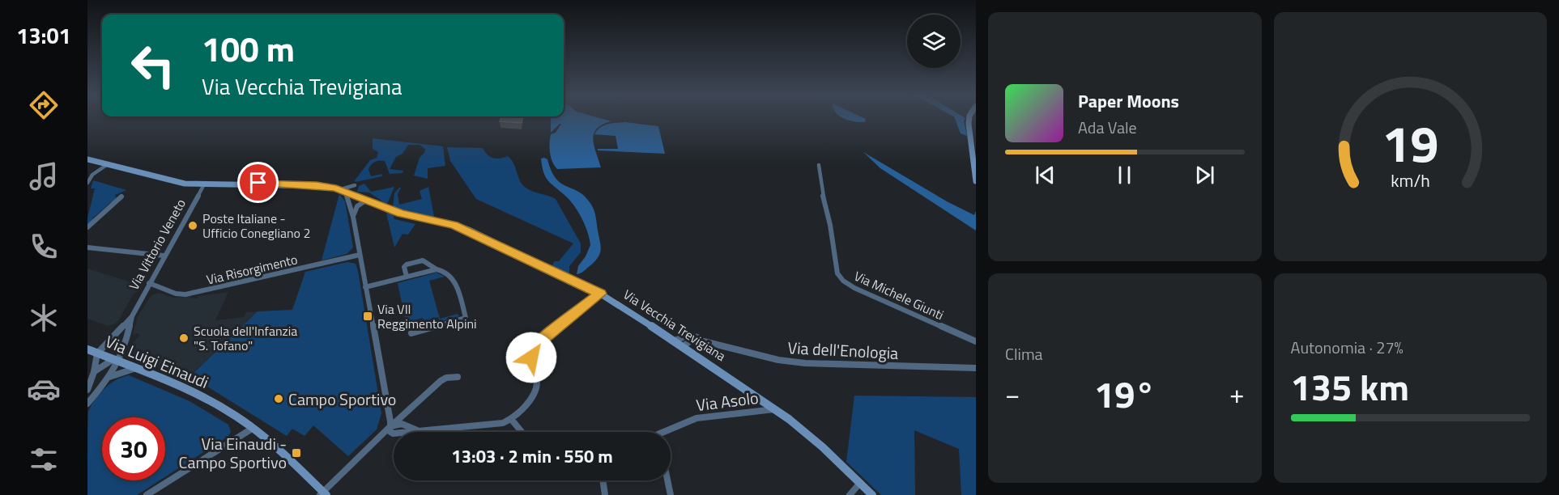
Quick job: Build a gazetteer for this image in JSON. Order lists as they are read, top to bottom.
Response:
{
  "streets": {
    "street": [
      "Via Vittorio Veneto",
      "Via Risorgimento",
      "Via Michele Giunti",
      "Via Vecchia Trevigiana",
      "Via dell'Enologia",
      "Via Luigi Einaudi",
      "Via Asolo"
    ]
  },
  "crossings": [
    ["Via Vittorio Veneto", "Via Risorgimento"],
    ["Via Vittorio Veneto", "Via Vecchia Trevigiana"],
    ["Via Vittorio Veneto", "Via Luigi Einaudi"],
    ["Via Vecchia Trevigiana", "Via dell'Enologia"],
    ["Via Vecchia Trevigiana", "Via Asolo"]
  ],
  "places": {
    "other": ["Poste Italiane - Ufficio Conegliano 2", "Scuola dell'Infanzia \"S. Tofano\"", "Campo Sportivo"],
    "transit": ["Via VII Reggimento Alpini", "Via Einaudi - Campo Sportivo"]
  },
  "page": {
    "tabs": "13:01",
    "turn": ["100 m", "Via Vecchia Trevigiana"],
    "song": ["Paper Moons", "Ada Vale"],
    "tile": [
      "Clima",
      ["Autonomia · 27%", "135 km"]
    ],
    "heat": ["−", "19°", "+"],
    "limit": "30",
    "trip": "13:03 · 2 min · 550 m",
    "gauge": ["19", "km/h"]
  }
}
